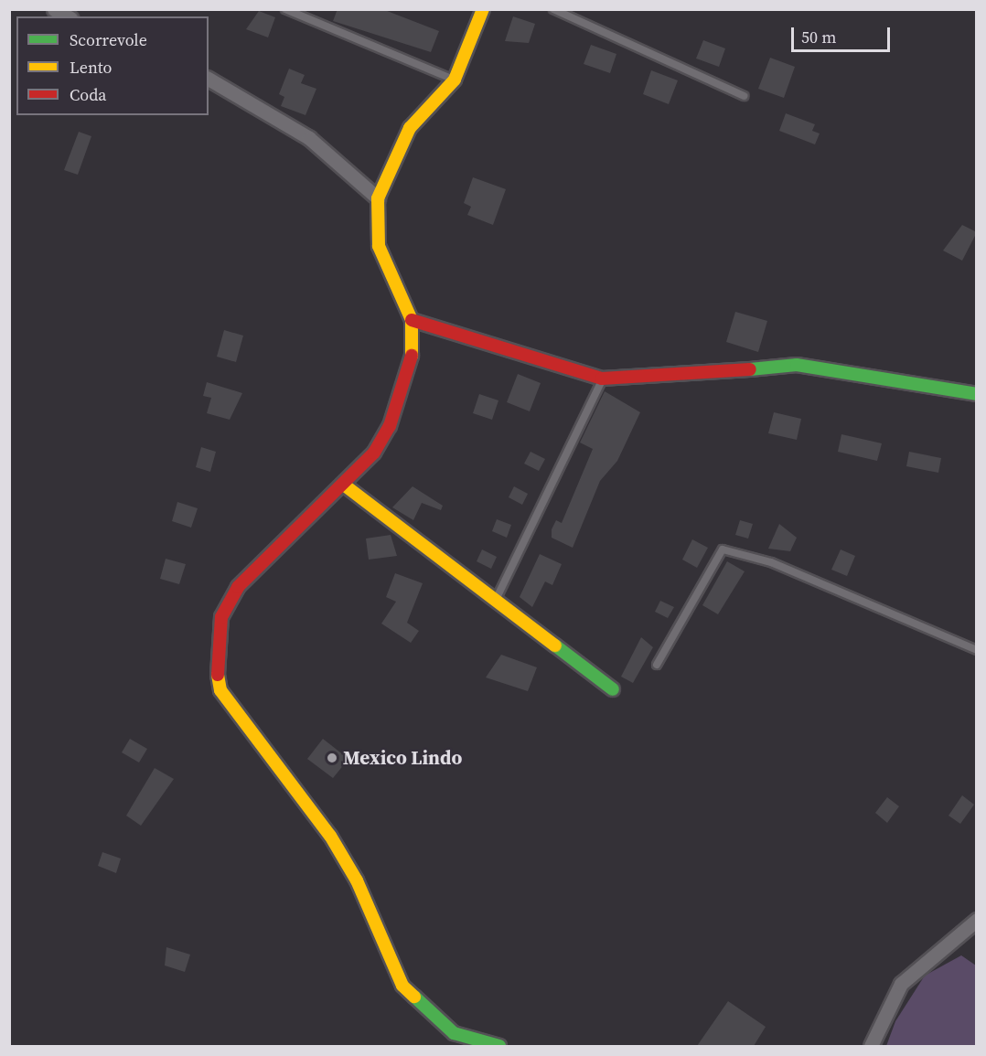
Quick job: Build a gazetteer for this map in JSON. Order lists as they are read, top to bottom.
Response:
{
  "places": ["Mexico Lindo"],
  "legend": ["Scorrevole", "Lento", "Coda"],
  "scale_bar": "50 m"
}
